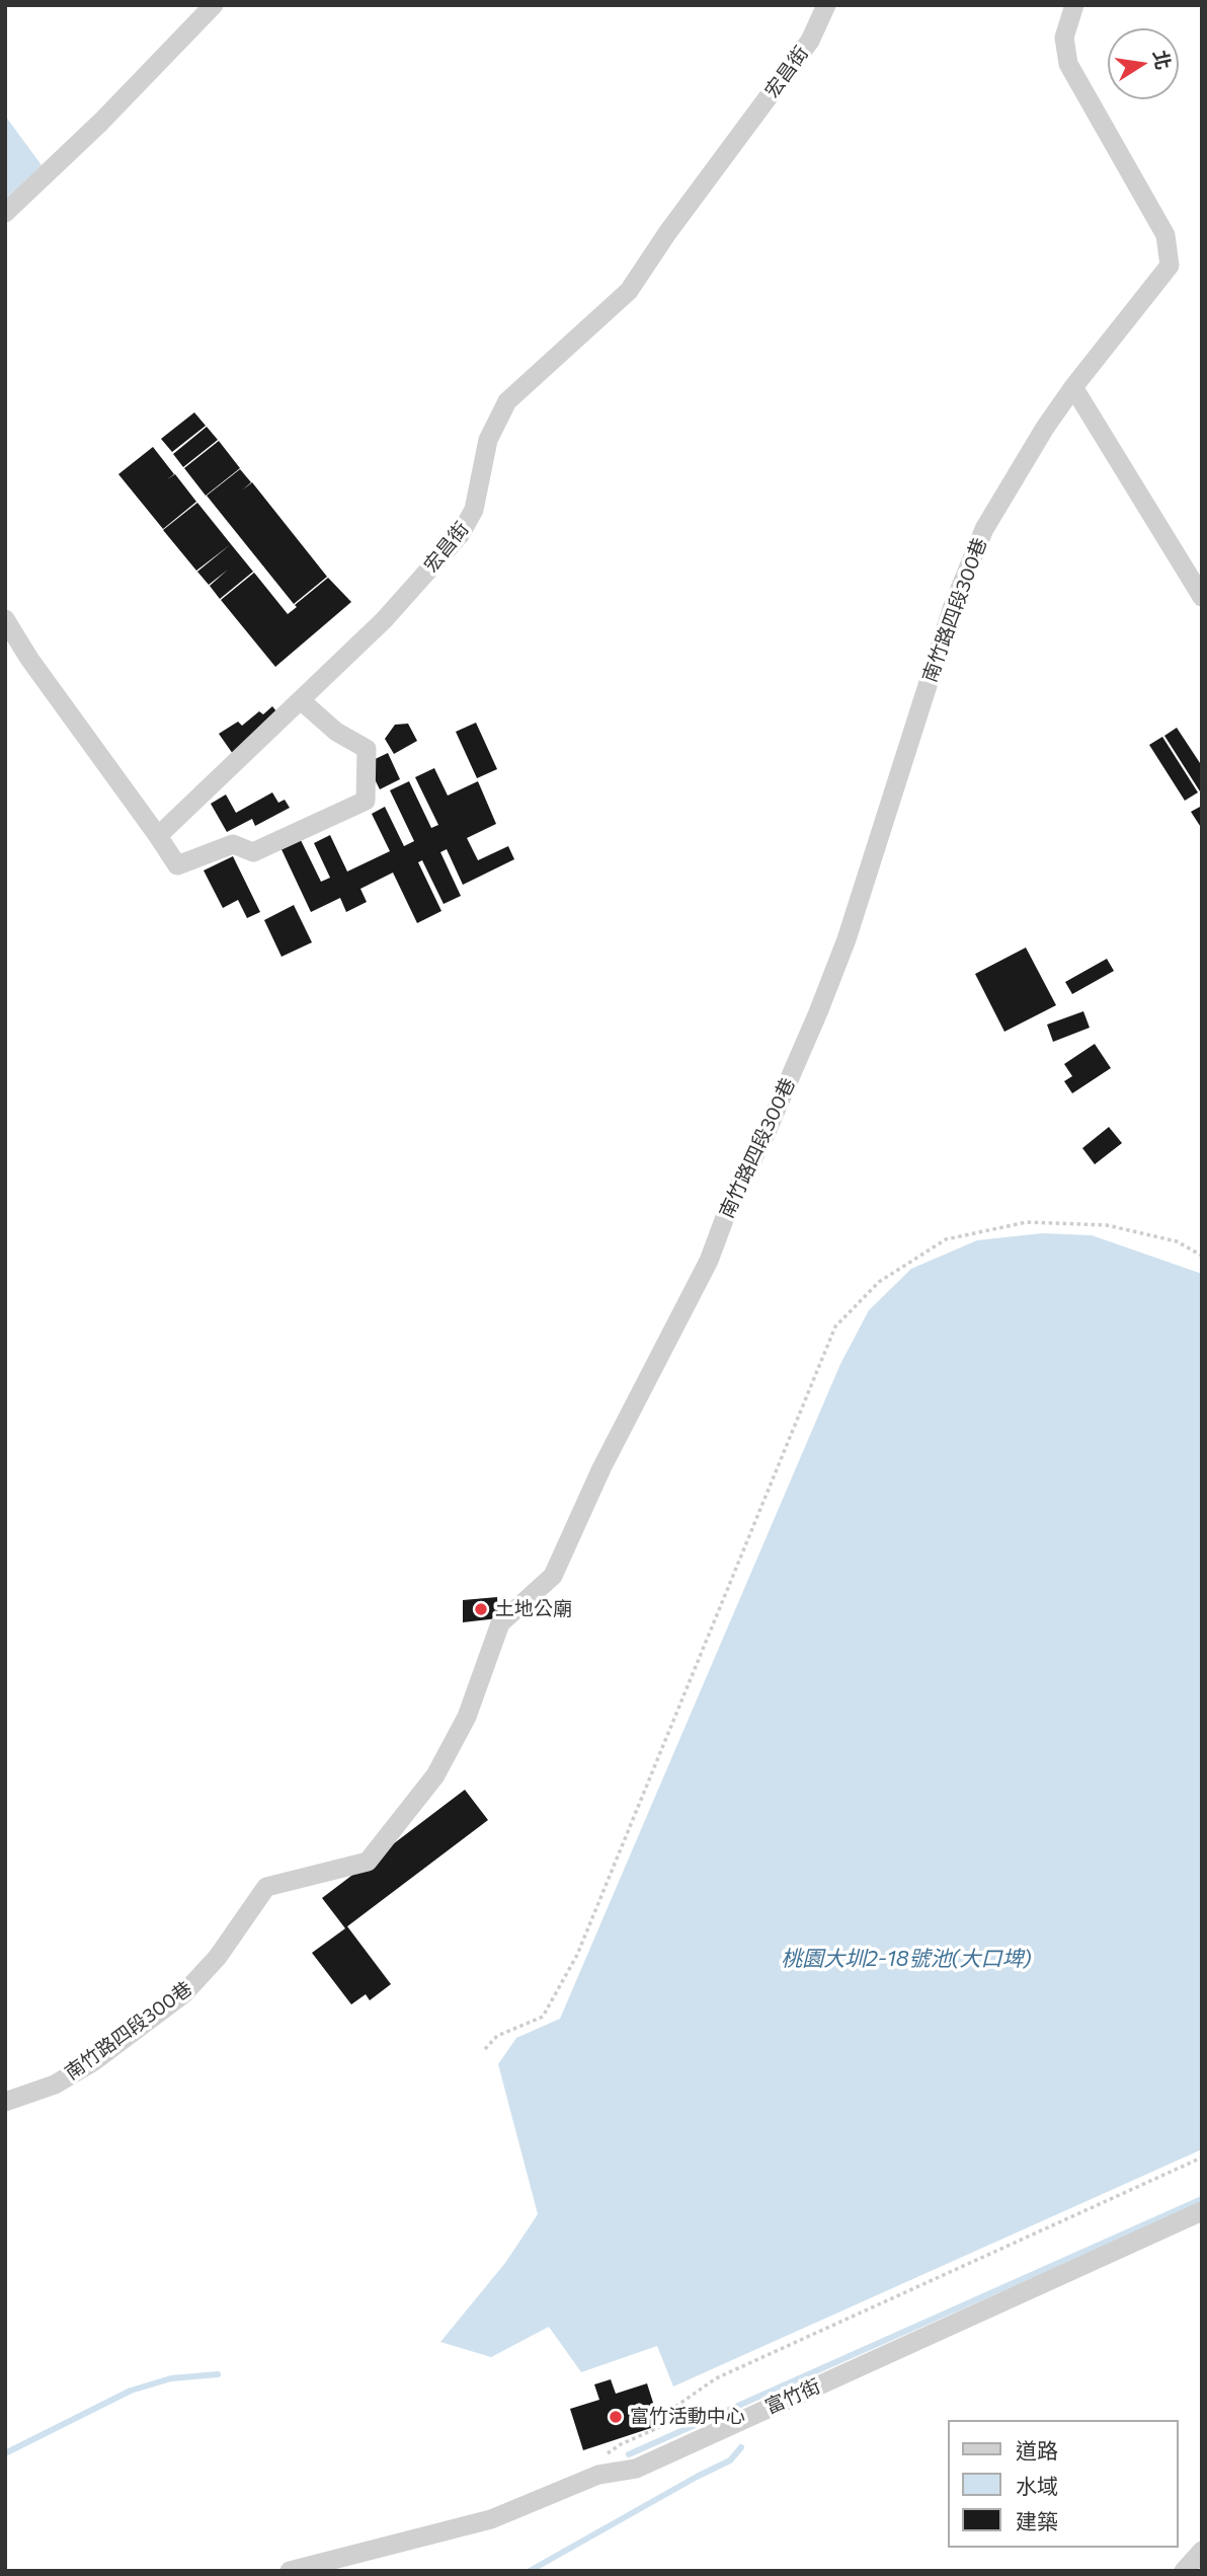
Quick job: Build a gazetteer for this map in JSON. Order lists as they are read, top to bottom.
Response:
{
  "streets": {
    "street": ["宏昌街", "南竹路四段300巷", "富竹街"]
  },
  "water": ["桃園大圳2-18號池(大口埤)"],
  "places": ["土地公廟", "富竹活動中心"],
  "legend": ["道路", "水域", "建築"],
  "north": "right"
}
